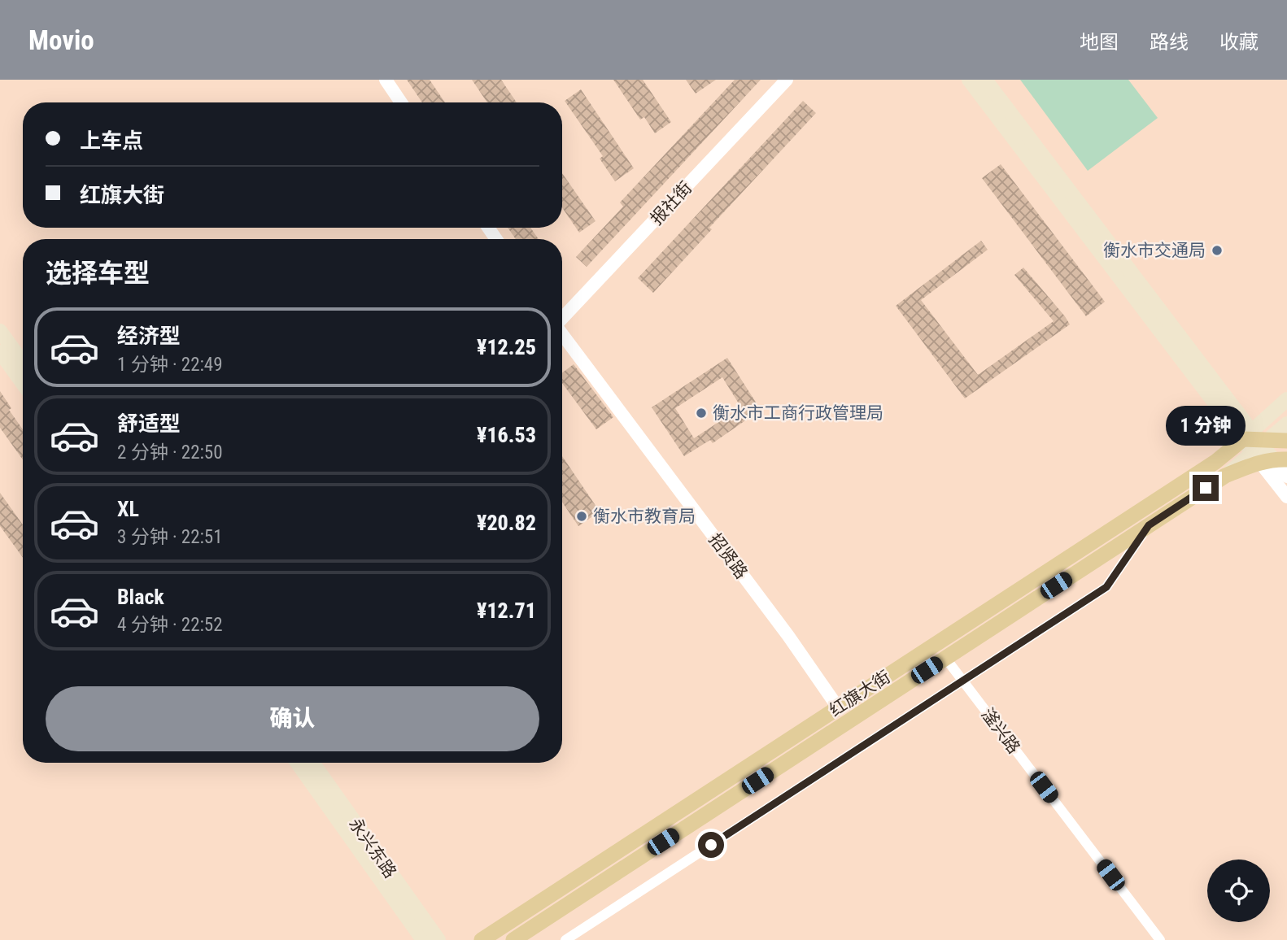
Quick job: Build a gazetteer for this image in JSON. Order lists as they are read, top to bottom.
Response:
{
  "streets": {
    "main road": ["红旗大街", "永兴东路"],
    "street": ["报社街", "招贤路", "滏兴路"]
  },
  "crossings": [
    ["招贤路", "红旗大街"],
    ["红旗大街", "滏兴路"]
  ],
  "places": ["衡水市交通局", "衡水市工商行政管理局", "衡水市教育局"],
  "page": {
    "header": "Movio",
    "nav": ["地图", "路线", "收藏"],
    "banner": ["上车点", "红旗大街"],
    "heading": "选择车型",
    "list": [
      {
        "name": "经济型",
        "note": "1 分钟 · 22:49",
        "value": "¥12.25"
      },
      {
        "name": "舒适型",
        "note": "2 分钟 · 22:50",
        "value": "¥16.53"
      },
      {
        "name": "XL",
        "note": "3 分钟 · 22:51",
        "value": "¥20.82"
      },
      {
        "name": "Black",
        "note": "4 分钟 · 22:52",
        "value": "¥12.71"
      }
    ],
    "bubble": "1 分钟",
    "buttons": "确认"
  }
}
